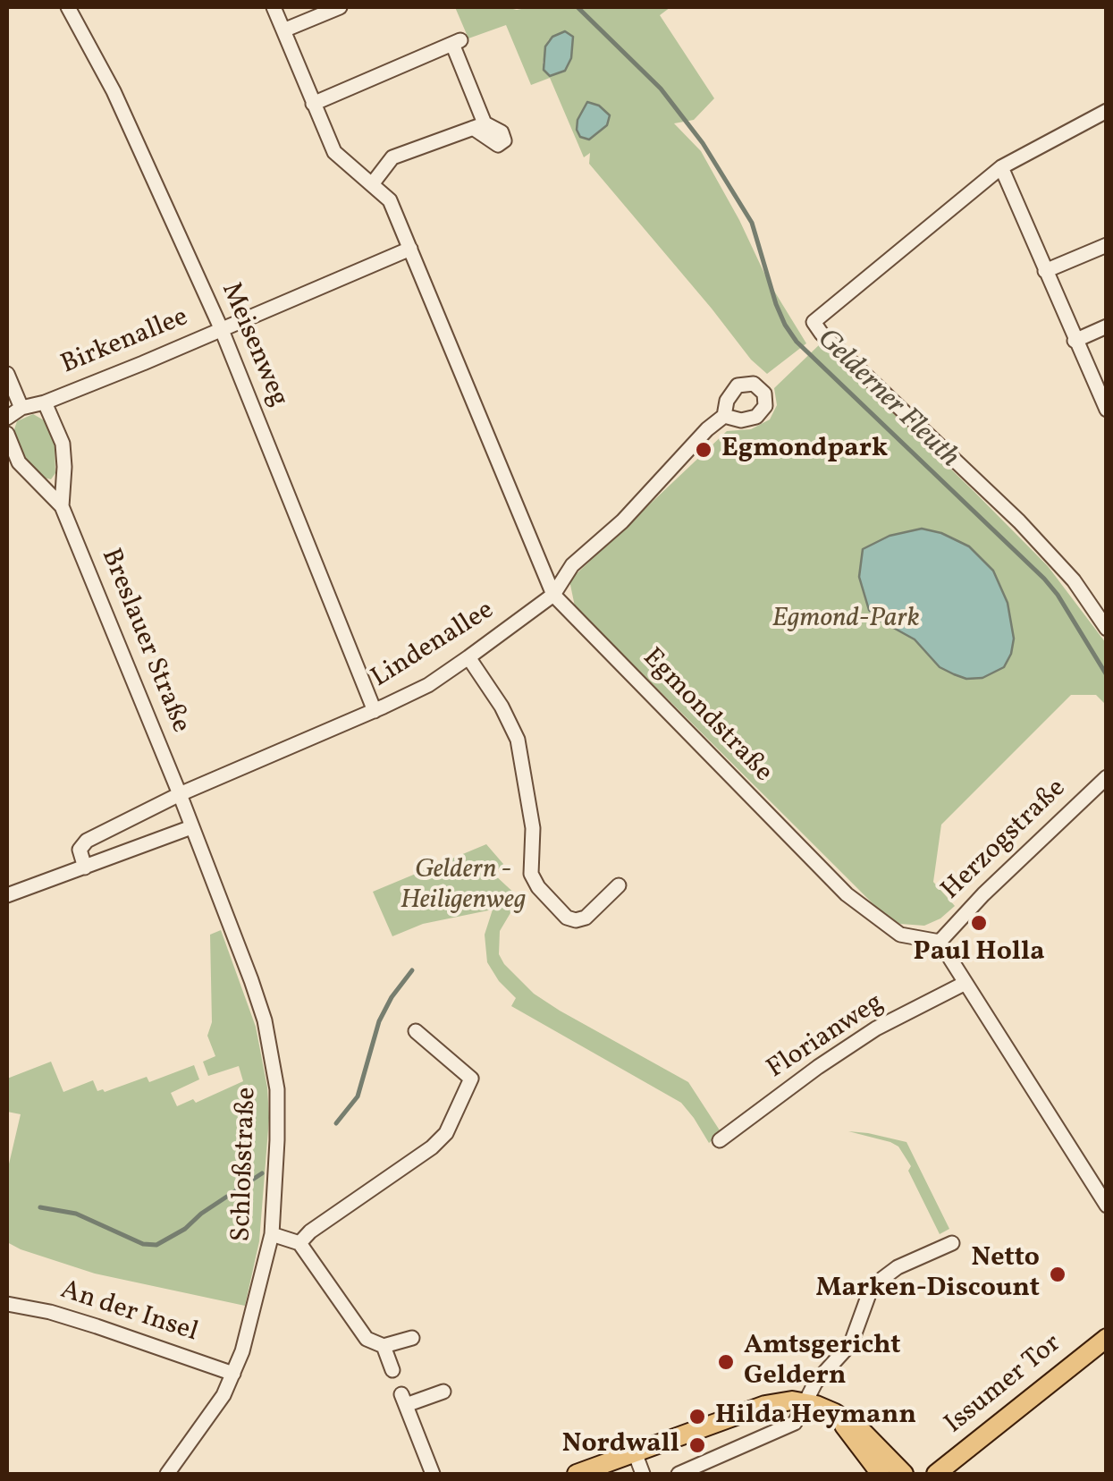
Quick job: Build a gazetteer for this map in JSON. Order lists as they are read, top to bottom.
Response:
{
  "streets": {
    "main road": ["Issumer Tor"],
    "street": [
      "Birkenallee",
      "Meisenweg",
      "Breslauer Straße",
      "Lindenallee",
      "Egmondstraße",
      "Herzogstraße",
      "Florianweg",
      "Schloßstraße",
      "An der Insel"
    ]
  },
  "crossings": [
    ["Birkenallee", "Meisenweg"],
    ["Birkenallee", "Breslauer Straße"],
    ["Birkenallee", "Egmondstraße"],
    ["Meisenweg", "Lindenallee"],
    ["Breslauer Straße", "Lindenallee"],
    ["Breslauer Straße", "Schloßstraße"],
    ["Lindenallee", "Egmondstraße"],
    ["Lindenallee", "Schloßstraße"],
    ["Egmondstraße", "Herzogstraße"],
    ["Schloßstraße", "An der Insel"]
  ],
  "water": ["Gelderner Fleuth"],
  "parks": ["Egmond-Park", "Geldern - Heiligenweg"],
  "places": [
    "Egmondpark",
    "Paul Holla",
    "Netto Marken-Discount",
    "Amtsgericht Geldern",
    "Hilda Heymann",
    "Nordwall"
  ]
}
